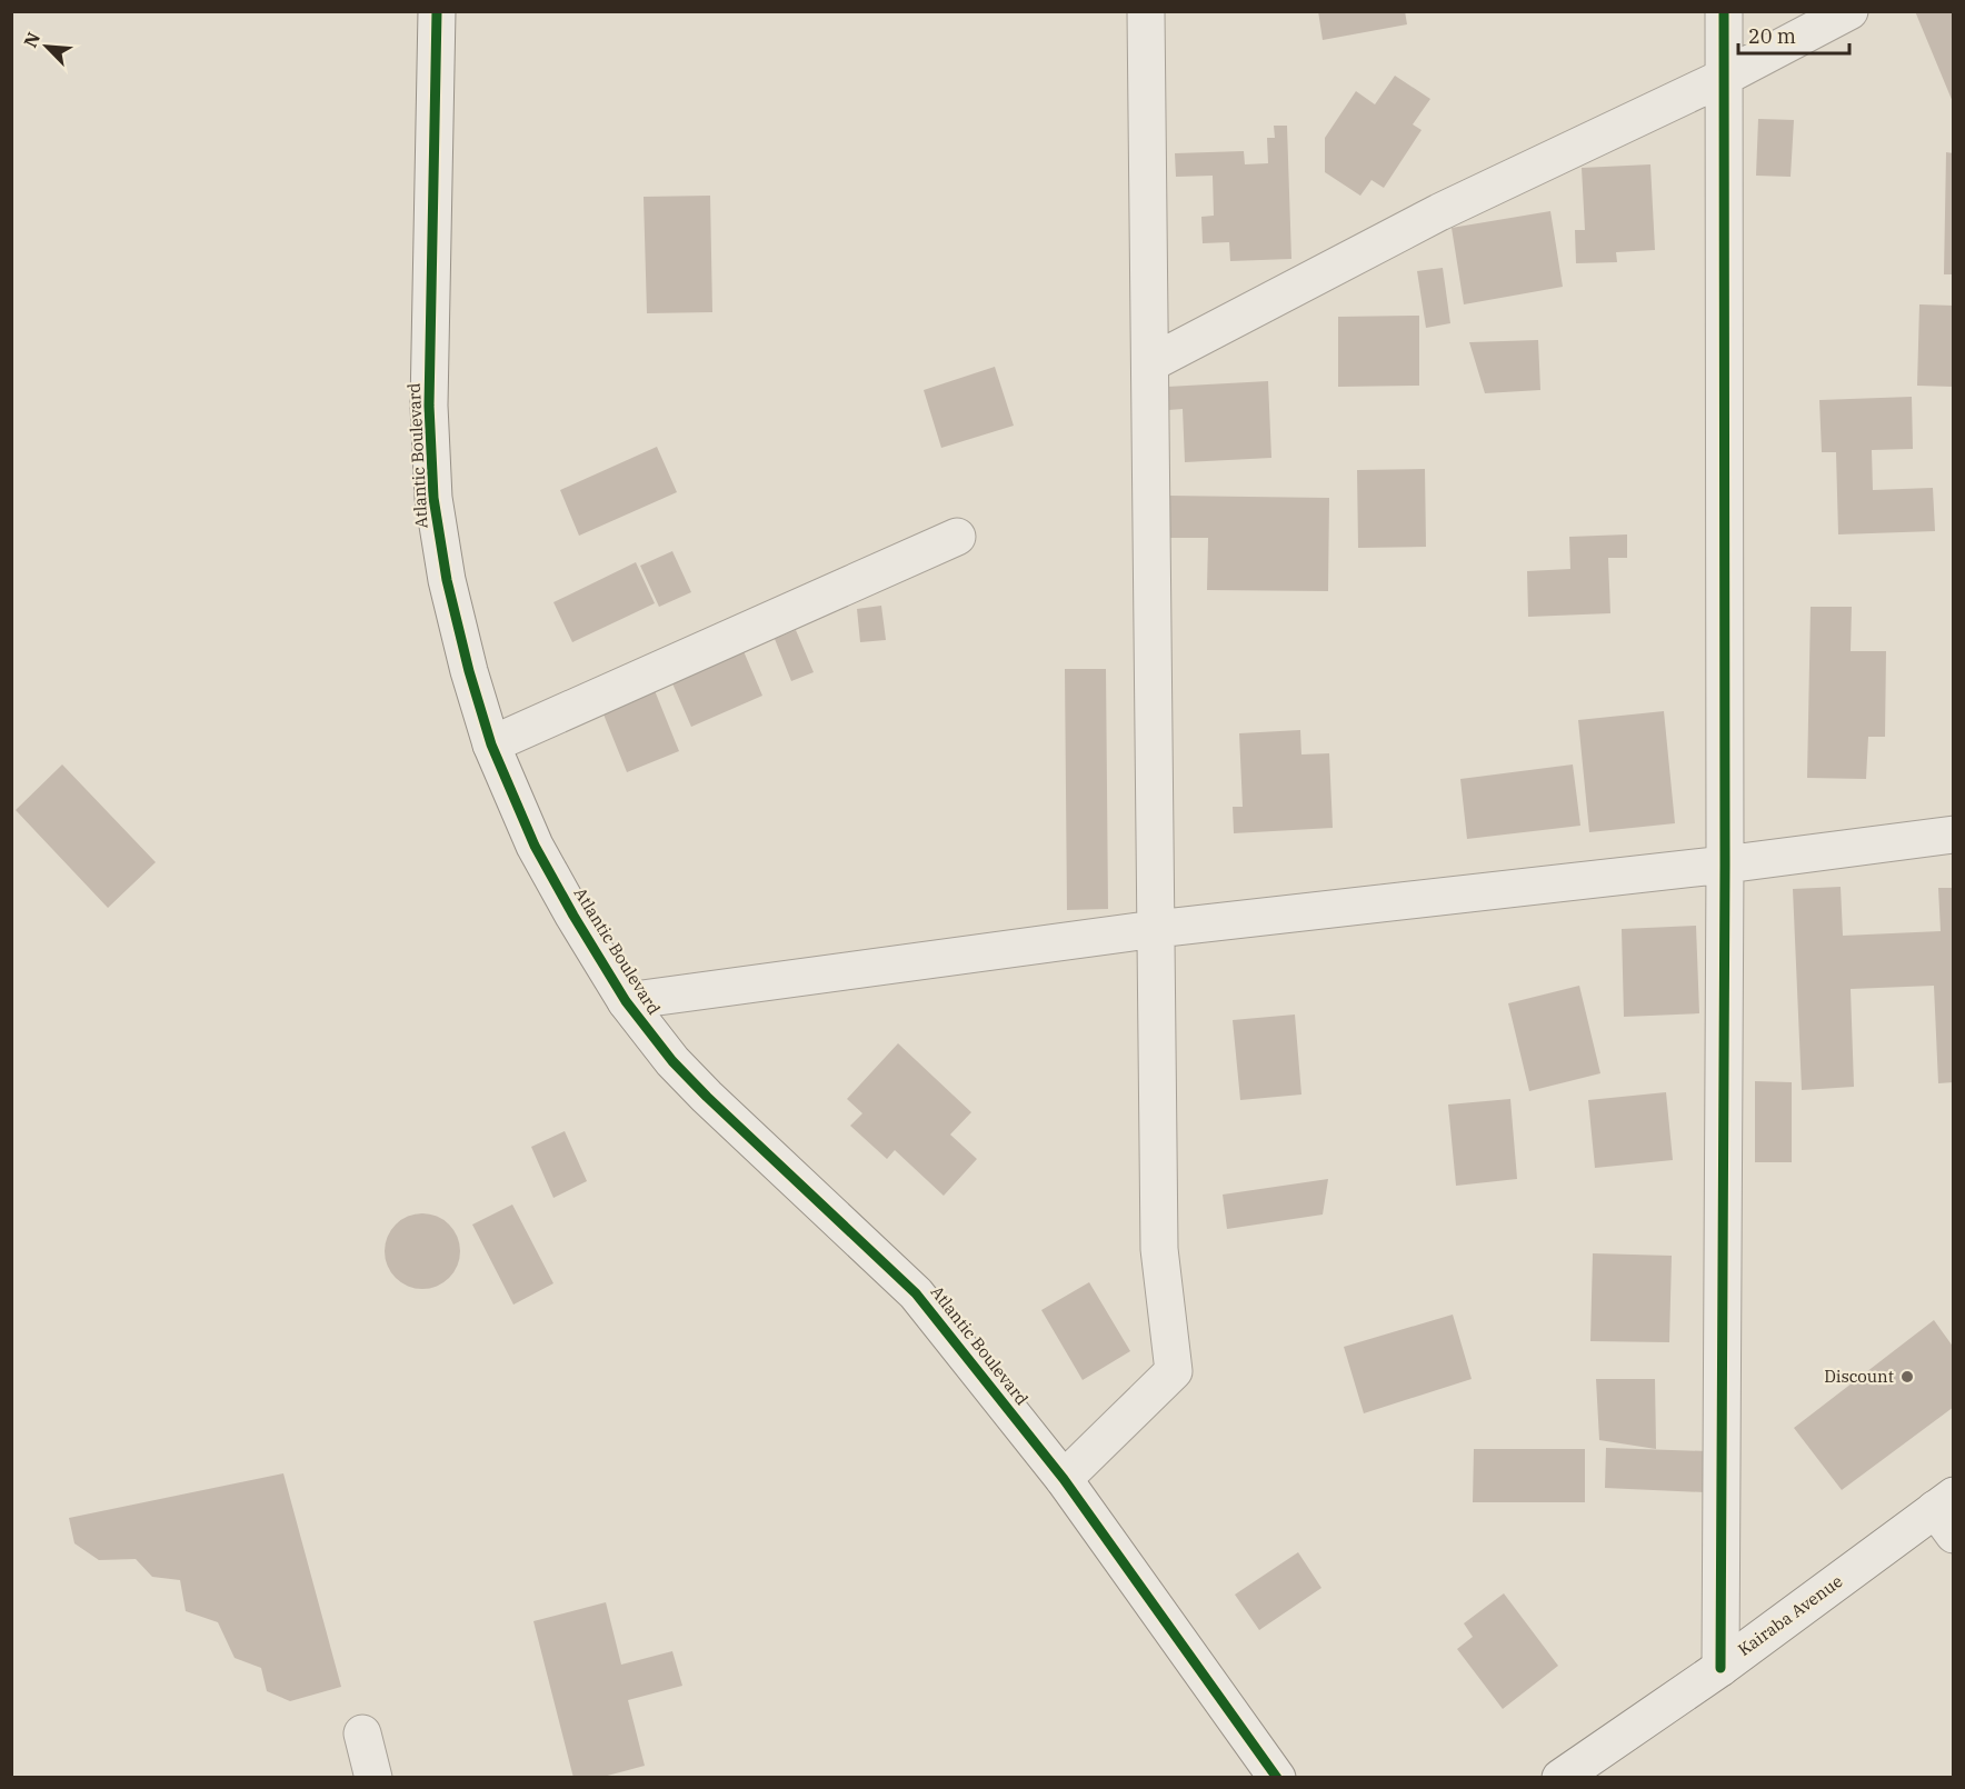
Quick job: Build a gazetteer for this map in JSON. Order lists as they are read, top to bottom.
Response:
{
  "streets": {
    "street": ["Atlantic Boulevard", "Kairaba Avenue"]
  },
  "places": ["Discount"],
  "scale_bar": "20 m",
  "north": "top left"
}
